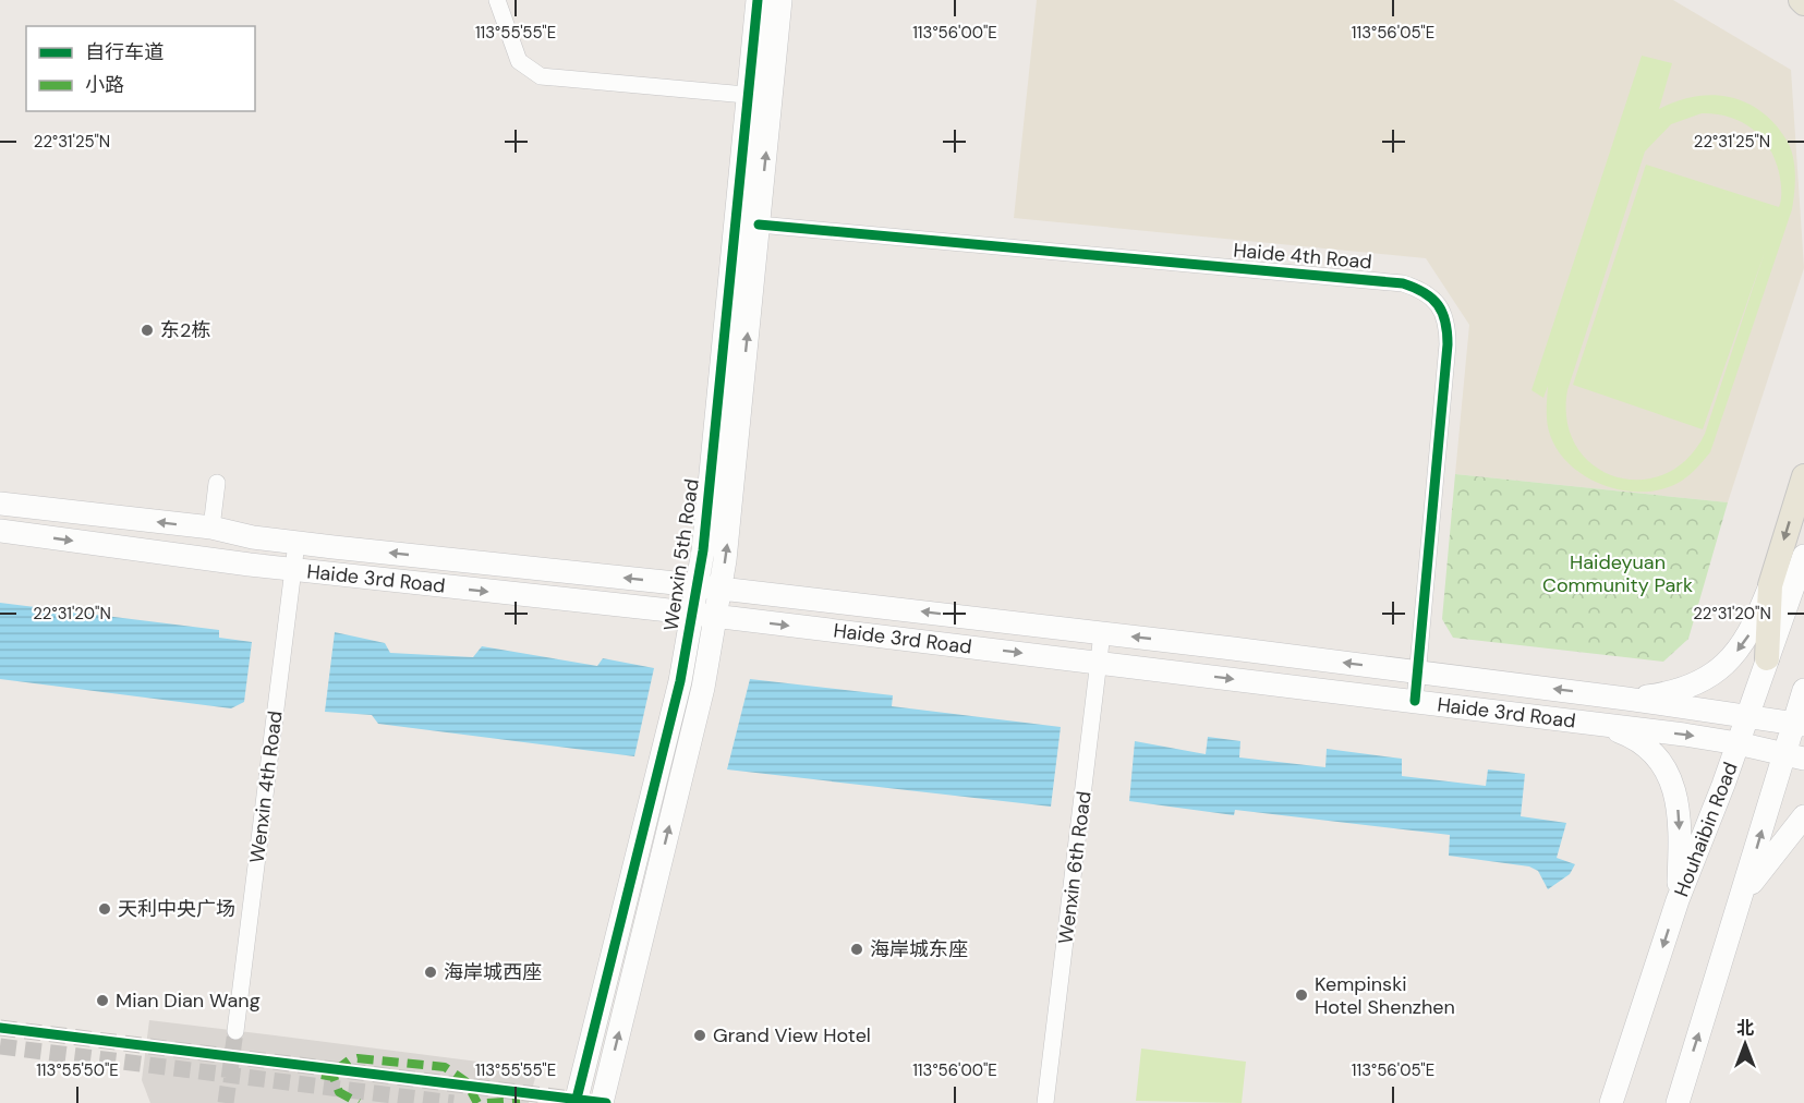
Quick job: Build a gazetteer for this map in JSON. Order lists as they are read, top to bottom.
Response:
{
  "streets": {
    "main road": ["Wenxin 5th Road", "Haide 3rd Road", "Houhaibin Road"],
    "street": ["Haide 4th Road", "Wenxin 4th Road", "Wenxin 6th Road"]
  },
  "crossings": [
    ["Haide 4th Road", "Wenxin 5th Road"],
    ["Haide 4th Road", "Haide 3rd Road"],
    ["Wenxin 5th Road", "Haide 3rd Road"],
    ["Haide 3rd Road", "Wenxin 4th Road"],
    ["Haide 3rd Road", "Houhaibin Road"],
    ["Haide 3rd Road", "Wenxin 6th Road"]
  ],
  "parks": ["Haideyuan Community Park"],
  "places": [
    "东2栋",
    "天利中央广场",
    "海岸城东座",
    "海岸城西座",
    "Kempinski Hotel Shenzhen",
    "Mian Dian Wang",
    "Grand View Hotel"
  ],
  "legend": ["自行车道", "小路"],
  "north": "top",
  "coordinates": [
    "113°55'55\"E",
    "113°56'00\"E",
    "113°56'05\"E",
    "22°31'25\"N",
    "22°31'20\"N",
    "113°55'50\"E"
  ]
}
